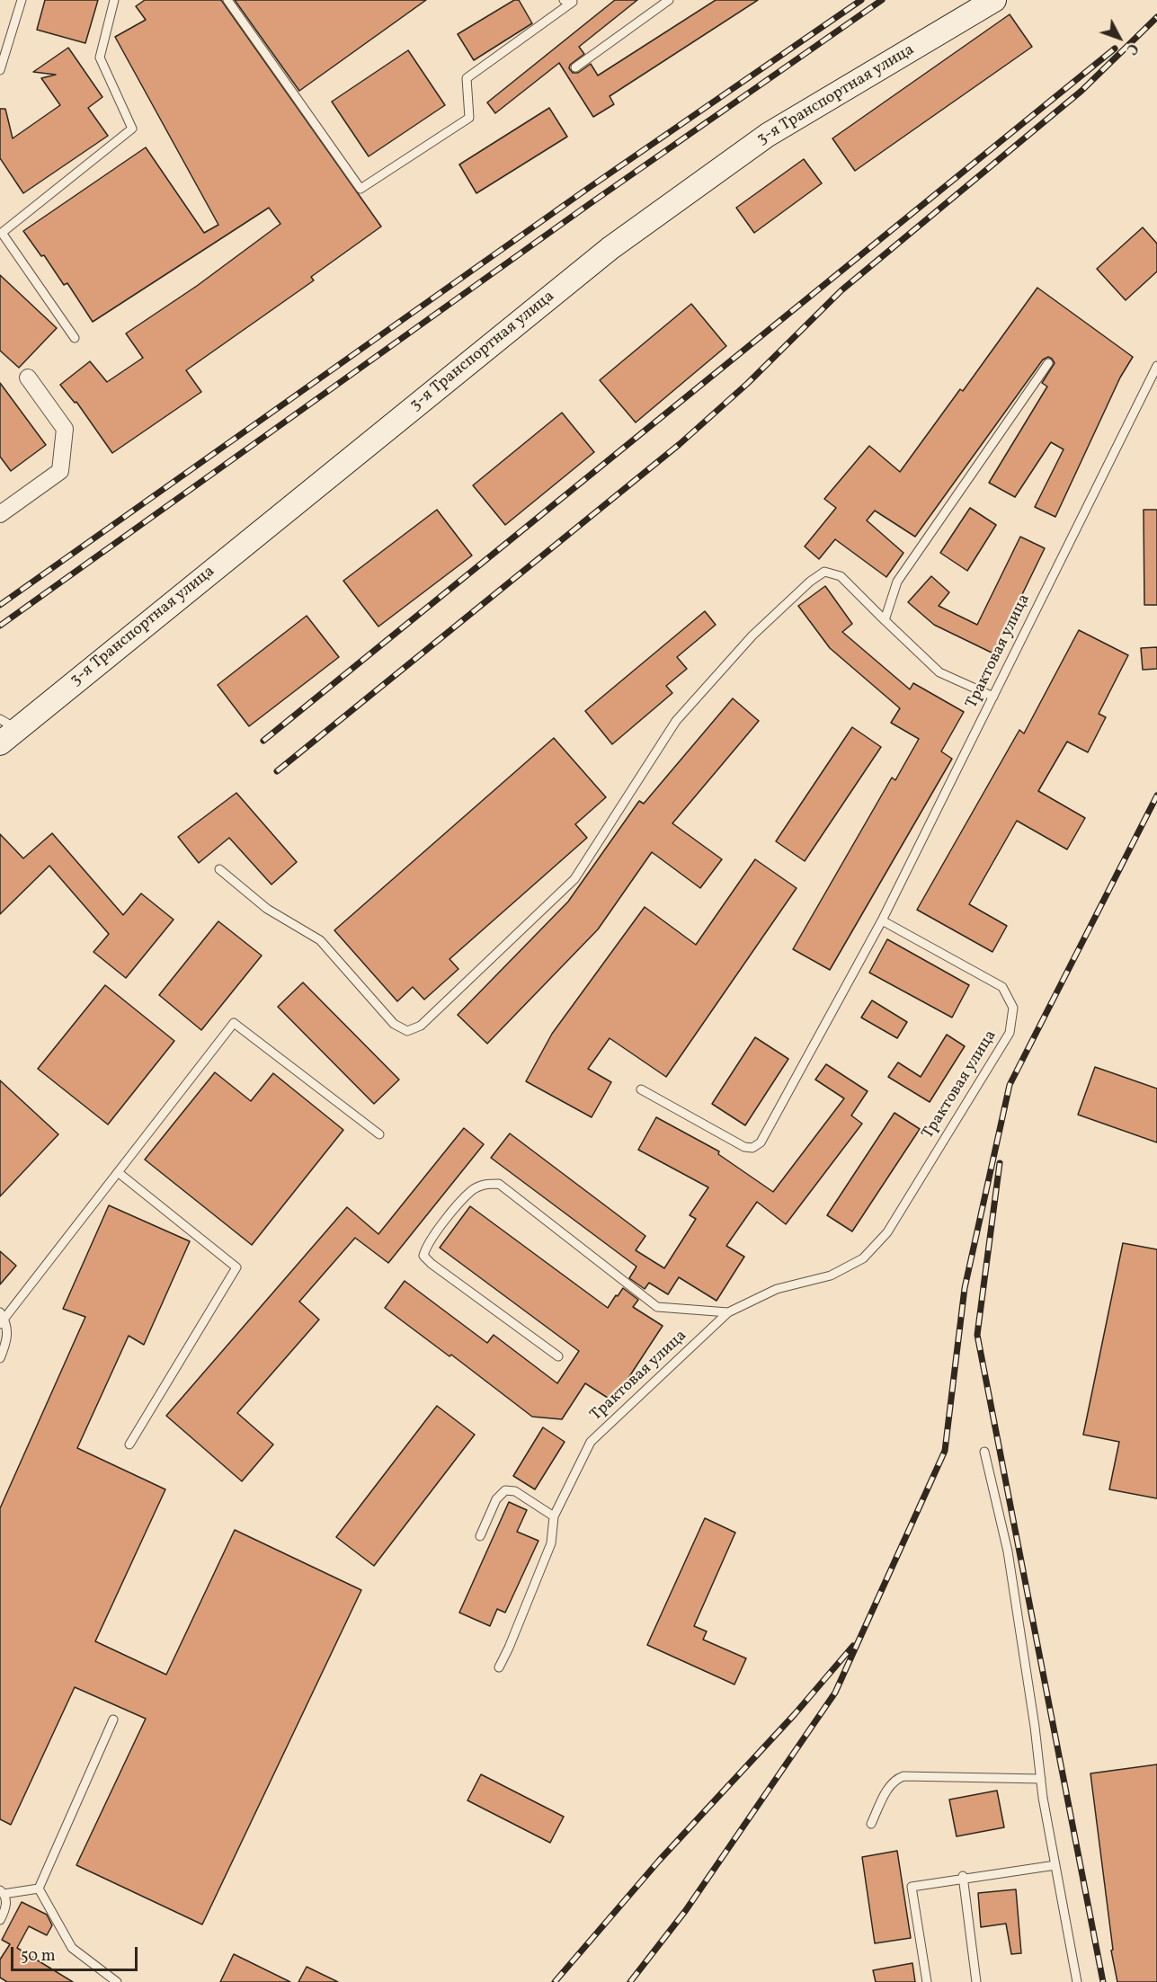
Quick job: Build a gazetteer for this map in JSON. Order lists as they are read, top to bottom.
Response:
{
  "streets": {
    "street": ["3-я Транспортная улица"],
    "lane": ["Трактовая улица"]
  },
  "scale_bar": "50 m",
  "north": "bottom right"
}
